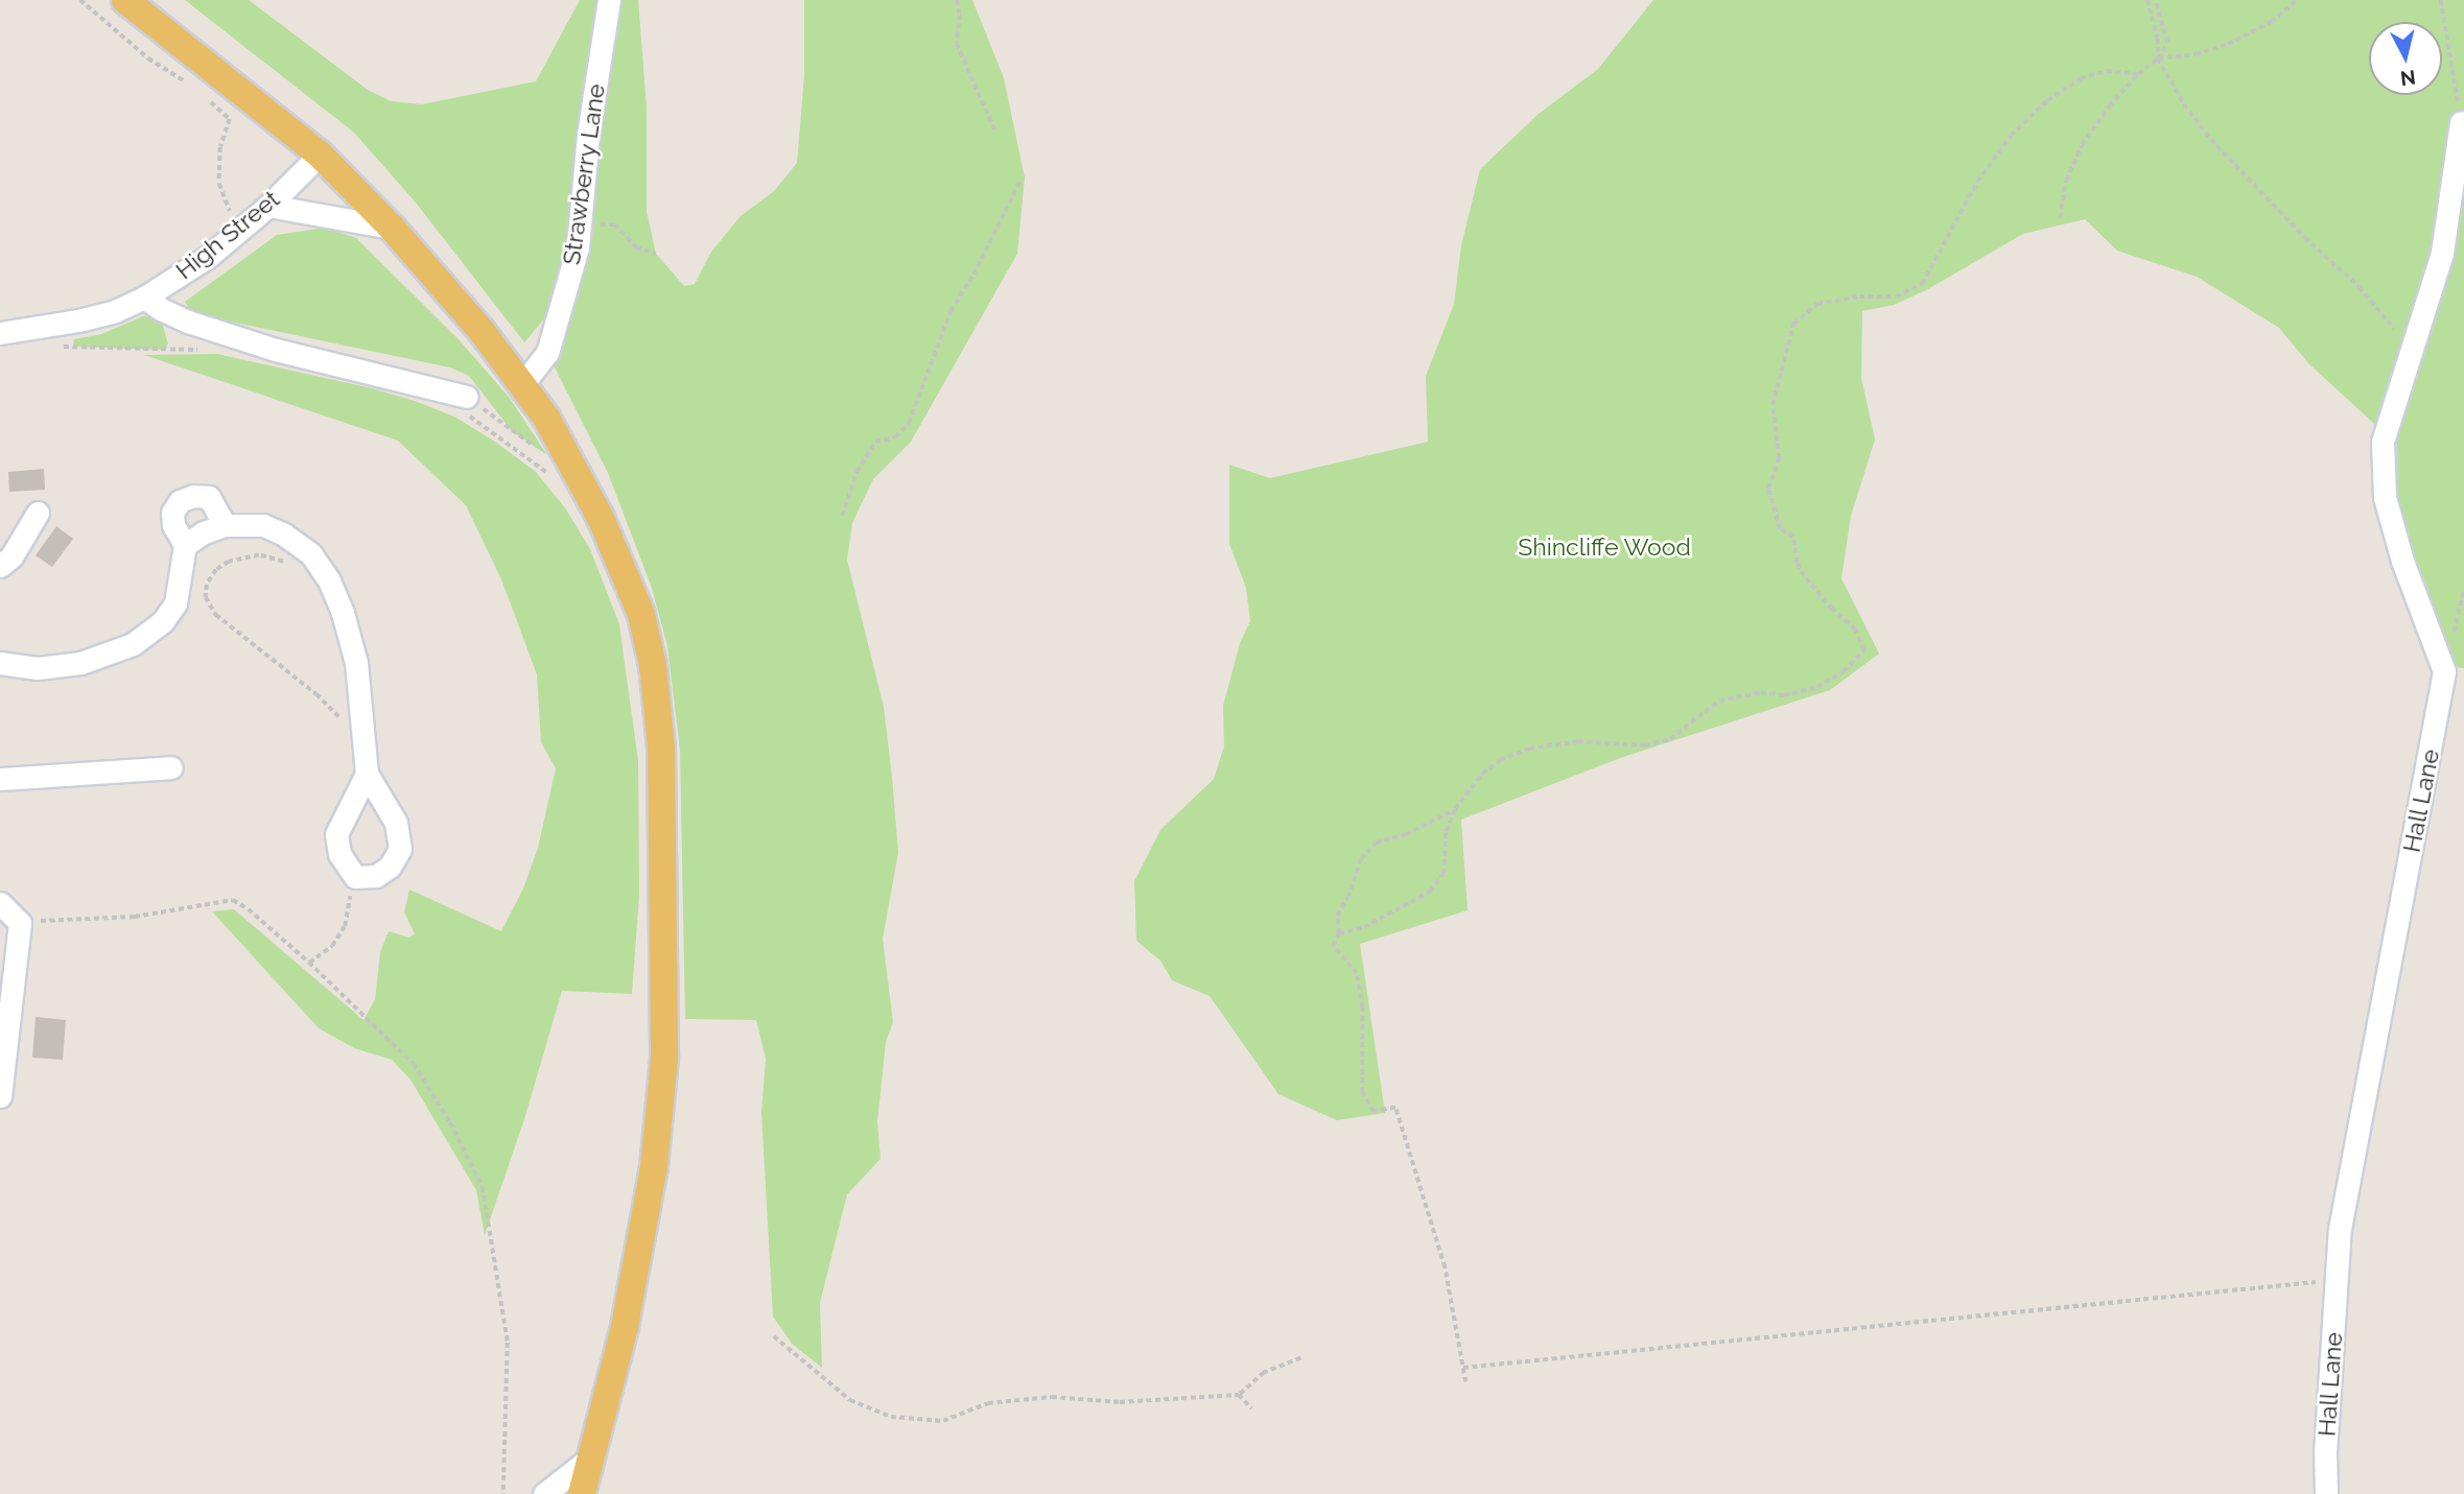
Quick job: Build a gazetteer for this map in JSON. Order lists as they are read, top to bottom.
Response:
{
  "streets": {
    "street": ["Strawberry Lane", "High Street", "Hall Lane"]
  },
  "parks": ["Shincliffe Wood"],
  "north": "bottom"
}
